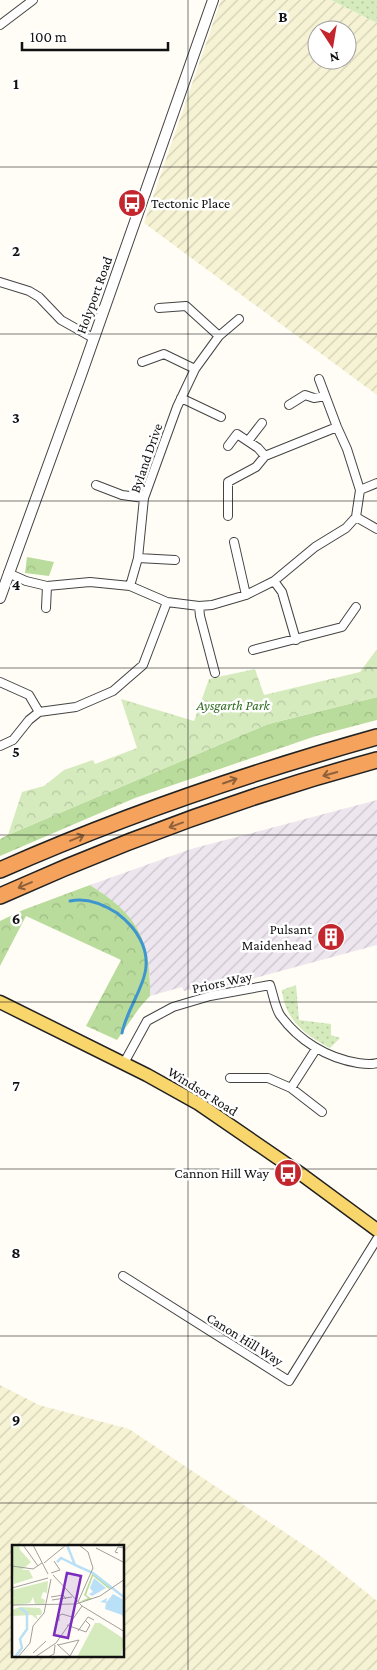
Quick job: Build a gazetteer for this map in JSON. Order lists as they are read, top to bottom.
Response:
{
  "streets": {
    "main road": ["Windsor Road"],
    "street": [
      "Holyport Road",
      "Byland Drive",
      "Priors Way",
      "Canon Hill Way"
    ]
  },
  "crossings": [
    ["Priors Way", "Windsor Road"]
  ],
  "parks": ["Aysgarth Park"],
  "places": {
    "bus stop": ["Tectonic Place", "Cannon Hill Way"],
    "building": ["Pulsant Maidenhead"]
  },
  "scale_bar": "100 m",
  "north": "bottom",
  "grid": {
    "columns": ["B"],
    "rows": [
      "1",
      "2",
      "3",
      "4",
      "5",
      "6",
      "7",
      "8",
      "9"
    ]
  }
}
